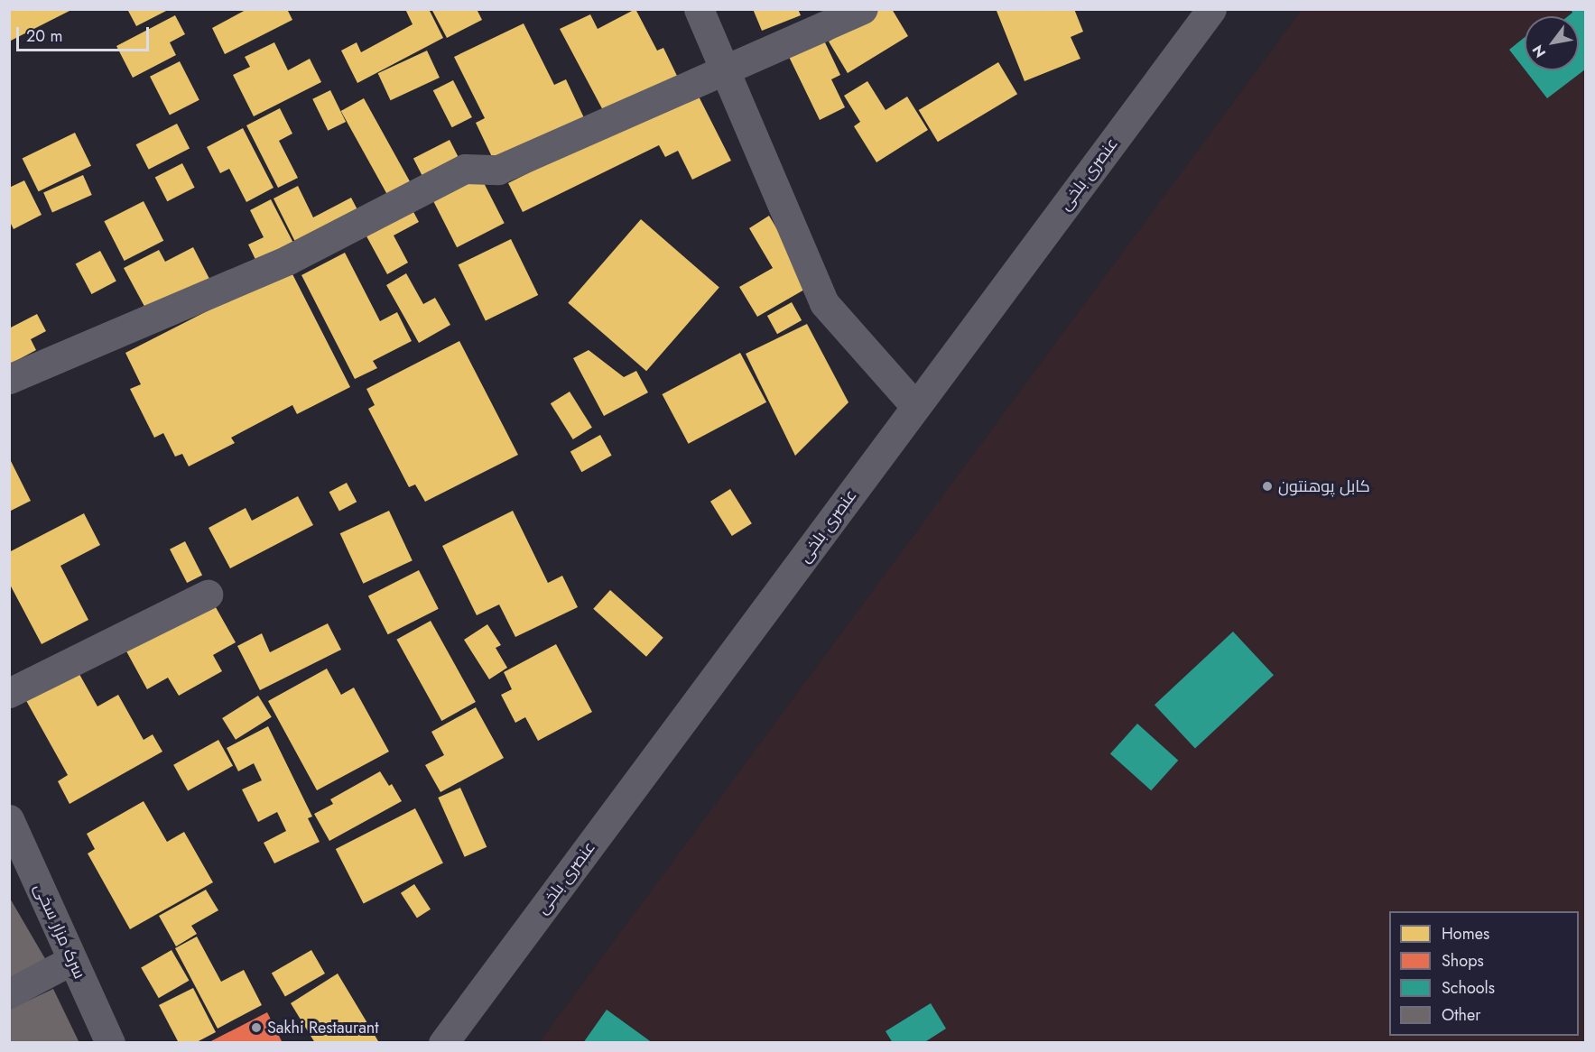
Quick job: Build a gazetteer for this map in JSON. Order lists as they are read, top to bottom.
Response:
{
  "streets": {
    "street": ["عنصری بلخی", "سرک مزار سخی"]
  },
  "places": ["کابل پوهنتون", "Sakhi Restaurant"],
  "legend": [
    "Homes",
    "Shops",
    "Schools",
    "Other"
  ],
  "scale_bar": "20 m",
  "north": "bottom left"
}
